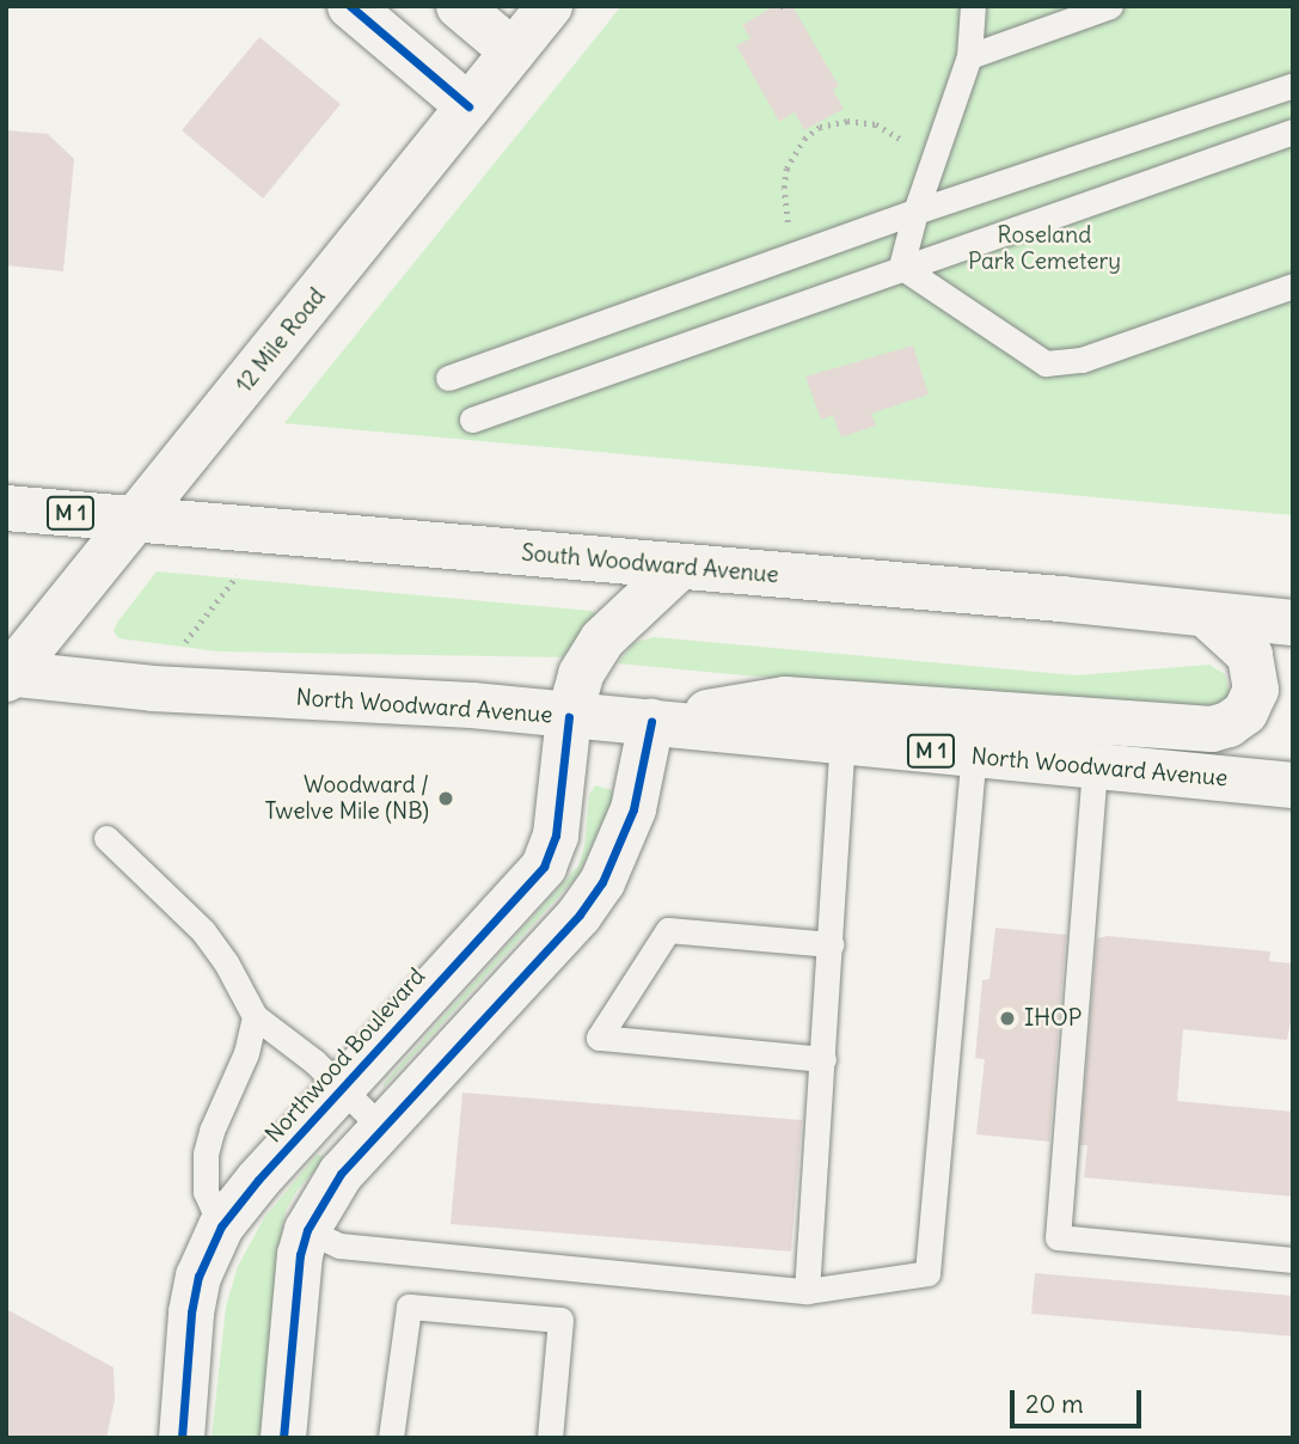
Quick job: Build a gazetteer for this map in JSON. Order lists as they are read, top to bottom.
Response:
{
  "streets": {
    "main road": [
      "12 Mile Road",
      "M 1",
      "South Woodward Avenue",
      "North Woodward Avenue",
      "Northwood Boulevard"
    ]
  },
  "crossings": [
    ["12 Mile Road", "South Woodward Avenue"],
    ["12 Mile Road", "North Woodward Avenue"],
    ["South Woodward Avenue", "Northwood Boulevard"],
    ["North Woodward Avenue", "Northwood Boulevard"]
  ],
  "parks": ["Roseland Park Cemetery"],
  "places": ["Woodward / Twelve Mile (NB)", "IHOP"],
  "scale_bar": "20 m"
}
